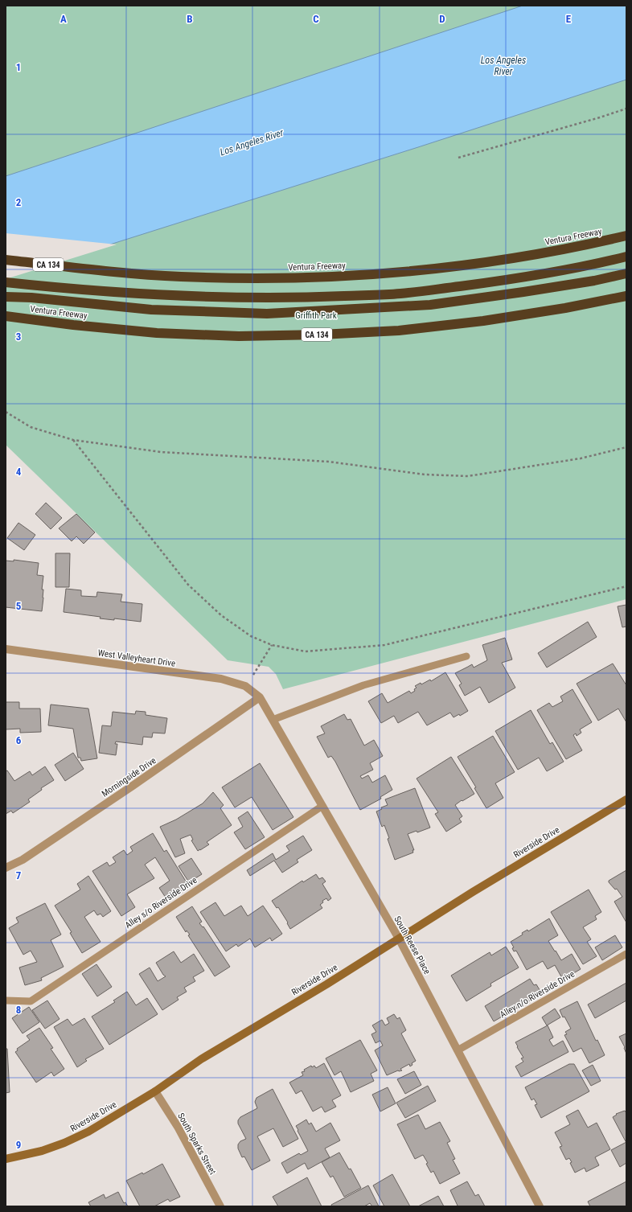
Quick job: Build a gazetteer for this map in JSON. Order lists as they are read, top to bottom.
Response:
{
  "streets": {
    "highway": ["Ventura Freeway", "CA 134"],
    "main road": ["Riverside Drive"],
    "street": [
      "West Valleyheart Drive",
      "Morningside Drive",
      "South Reese Place",
      "South Sparks Street"
    ],
    "lane": ["Alley s/o Riverside Drive", "Alley n/o Riverside Drive"]
  },
  "crossings": [
    ["West Valleyheart Drive", "Morningside Drive"],
    ["West Valleyheart Drive", "South Reese Place"],
    ["Morningside Drive", "South Reese Place"],
    ["Riverside Drive", "South Reese Place"],
    ["Riverside Drive", "South Sparks Street"],
    ["Alley s/o Riverside Drive", "South Reese Place"],
    ["South Reese Place", "Alley n/o Riverside Drive"]
  ],
  "water": ["Los Angeles River"],
  "parks": ["Griffith Park"],
  "grid": {
    "columns": [
      "A",
      "B",
      "C",
      "D",
      "E"
    ],
    "rows": [
      "1",
      "2",
      "3",
      "4",
      "5",
      "6",
      "7",
      "8",
      "9"
    ]
  }
}
